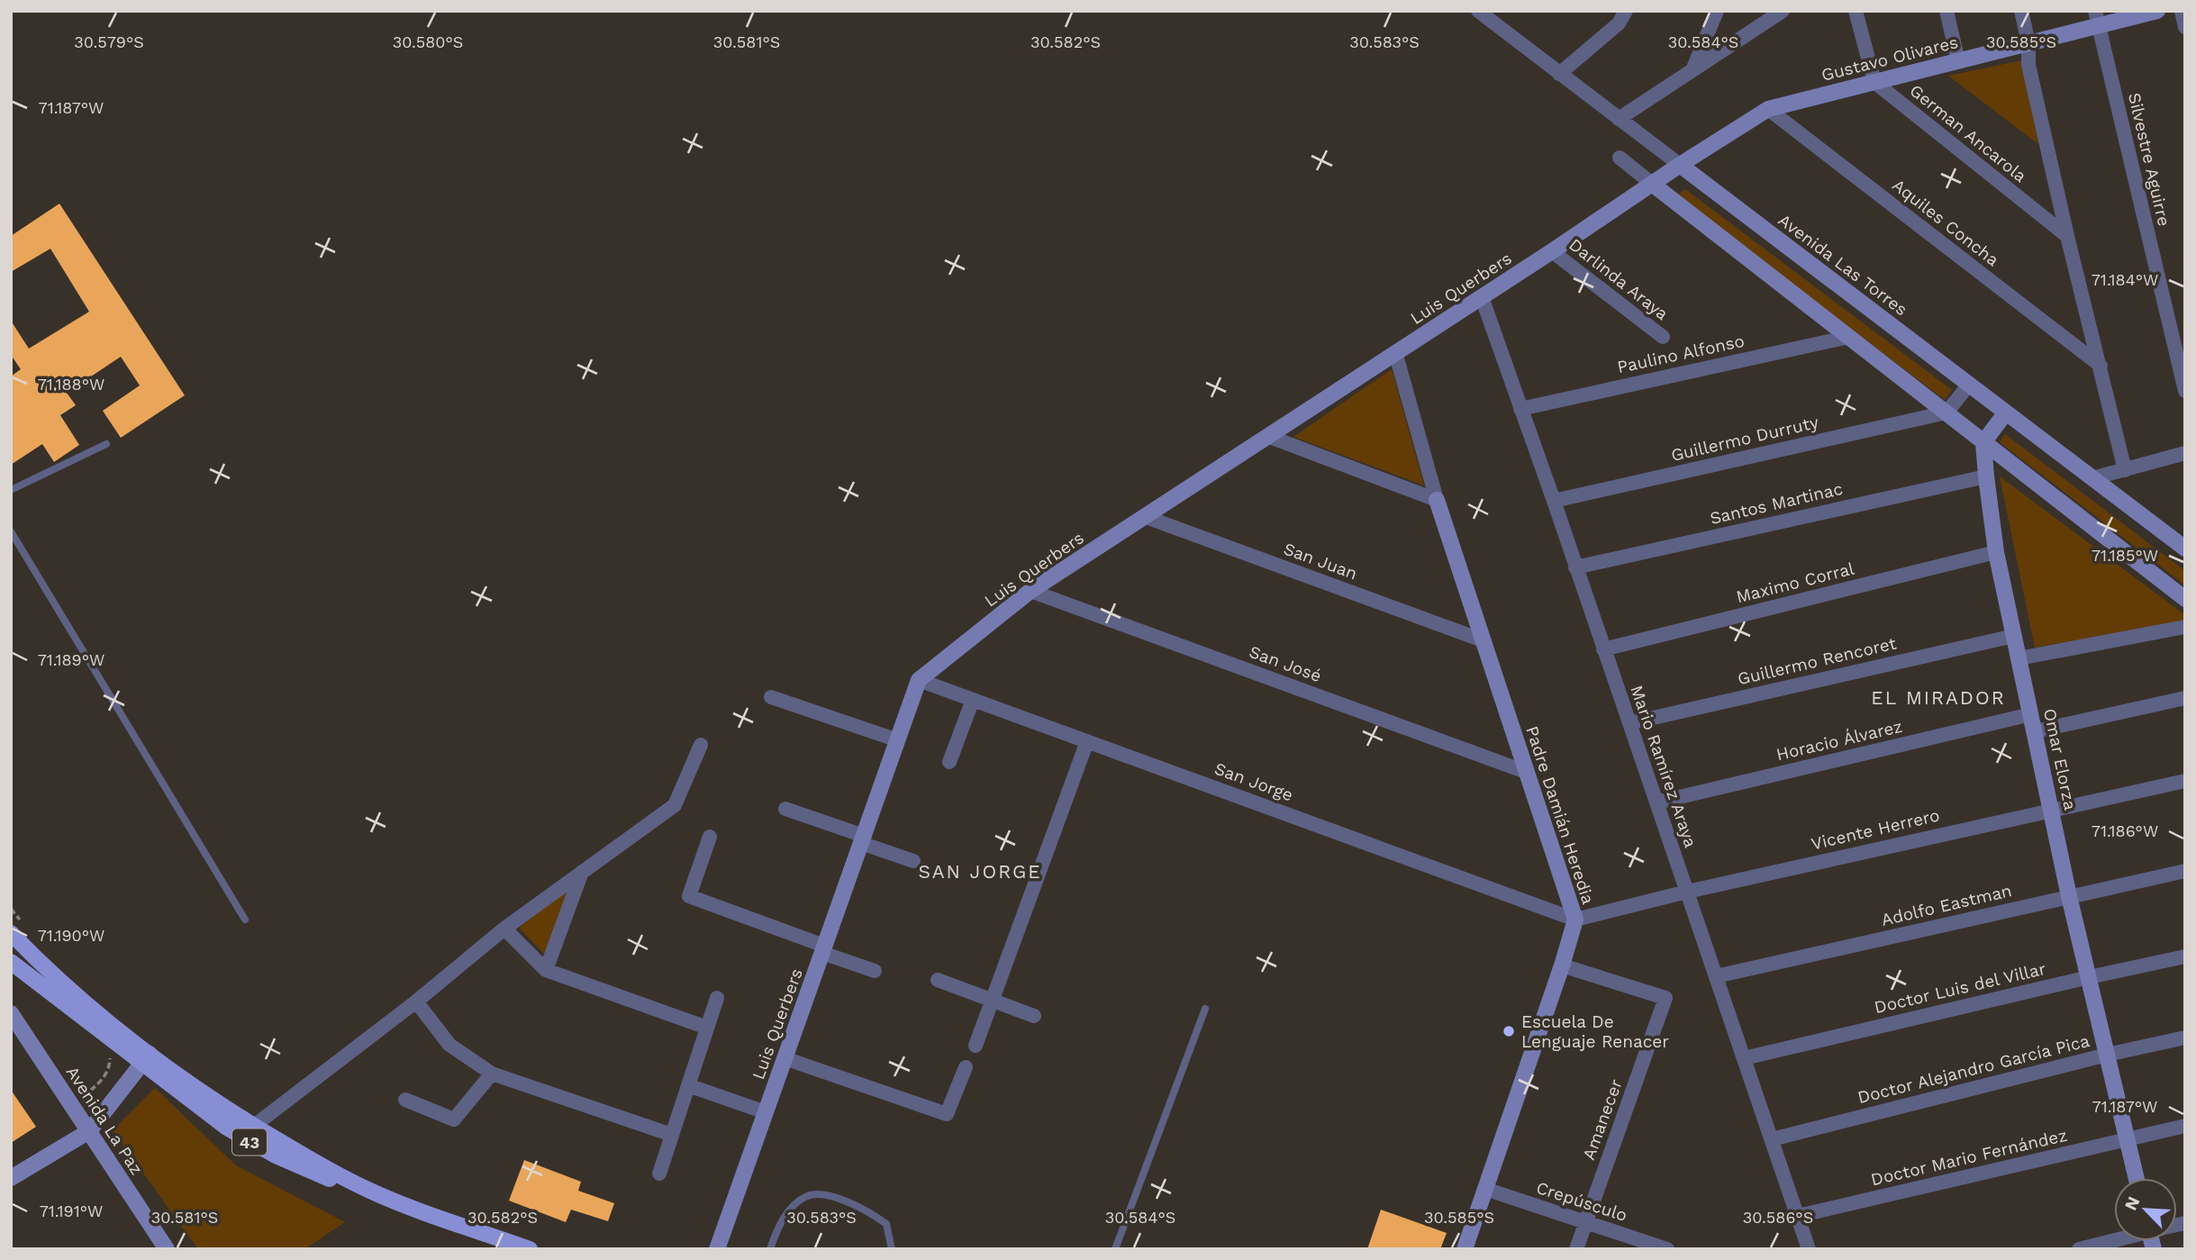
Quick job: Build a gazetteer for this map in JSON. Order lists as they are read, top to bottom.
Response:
{
  "streets": {
    "main road": ["43"],
    "street": [
      "Gustavo Olivares",
      "German Ancarola",
      "Silvestre Aguirre",
      "Aquiles Concha",
      "Avenida Las Torres",
      "Darlinda Araya",
      "Luis Querbers",
      "Paulino Alfonso",
      "Guillermo Durruty",
      "Santos Martinac",
      "San Juan",
      "Maximo Corral",
      "Guillermo Rencoret",
      "San José",
      "Horacio Álvarez",
      "Omar Elorza",
      "Mario Ramírez Araya",
      "San Jorge",
      "Padre Damián Heredia",
      "Vicente Herrero",
      "Adolfo Eastman",
      "Doctor Luis del Villar",
      "Doctor Alejandro García Pica",
      "Amanecer",
      "Avenida La Paz",
      "Doctor Mario Fernández",
      "Crepúsculo"
    ]
  },
  "crossings": [
    ["Gustavo Olivares", "German Ancarola"],
    ["Gustavo Olivares", "Silvestre Aguirre"],
    ["Gustavo Olivares", "Aquiles Concha"],
    ["Gustavo Olivares", "Avenida Las Torres"],
    ["Gustavo Olivares", "Luis Querbers"],
    ["Avenida Las Torres", "Luis Querbers"],
    ["Darlinda Araya", "Luis Querbers"],
    ["Luis Querbers", "San Juan"],
    ["Luis Querbers", "San José"],
    ["Luis Querbers", "Mario Ramírez Araya"],
    ["Luis Querbers", "San Jorge"],
    ["Luis Querbers", "Padre Damián Heredia"],
    ["Paulino Alfonso", "Mario Ramírez Araya"],
    ["Guillermo Durruty", "Mario Ramírez Araya"],
    ["Santos Martinac", "Omar Elorza"],
    ["Santos Martinac", "Mario Ramírez Araya"],
    ["San Juan", "Padre Damián Heredia"],
    ["Maximo Corral", "Omar Elorza"],
    ["Maximo Corral", "Mario Ramírez Araya"],
    ["Guillermo Rencoret", "Omar Elorza"],
    ["Guillermo Rencoret", "Mario Ramírez Araya"],
    ["San José", "Padre Damián Heredia"],
    ["Horacio Álvarez", "Omar Elorza"],
    ["Horacio Álvarez", "Mario Ramírez Araya"],
    ["Omar Elorza", "Vicente Herrero"],
    ["Omar Elorza", "Adolfo Eastman"],
    ["Omar Elorza", "Doctor Luis del Villar"],
    ["Omar Elorza", "Doctor Alejandro García Pica"],
    ["Omar Elorza", "Doctor Mario Fernández"],
    ["Mario Ramírez Araya", "Vicente Herrero"],
    ["Mario Ramírez Araya", "Adolfo Eastman"],
    ["Mario Ramírez Araya", "Doctor Luis del Villar"],
    ["Mario Ramírez Araya", "Doctor Alejandro García Pica"],
    ["Mario Ramírez Araya", "Doctor Mario Fernández"],
    ["San Jorge", "Padre Damián Heredia"],
    ["San Jorge", "Vicente Herrero"],
    ["Padre Damián Heredia", "Vicente Herrero"],
    ["Padre Damián Heredia", "Amanecer"],
    ["Padre Damián Heredia", "Crepúsculo"],
    ["Amanecer", "Crepúsculo"]
  ],
  "districts": ["EL MIRADOR", "SAN JORGE"],
  "places": ["Escuela De Lenguaje Renacer"],
  "north": "top left",
  "coordinates": [
    "30.579°S",
    "30.580°S",
    "30.581°S",
    "30.582°S",
    "30.583°S",
    "30.584°S",
    "30.585°S",
    "71.187°W",
    "71.184°W",
    "71.188°W",
    "71.185°W",
    "71.189°W",
    "71.186°W",
    "71.190°W",
    "71.191°W",
    "30.586°S"
  ]
}
